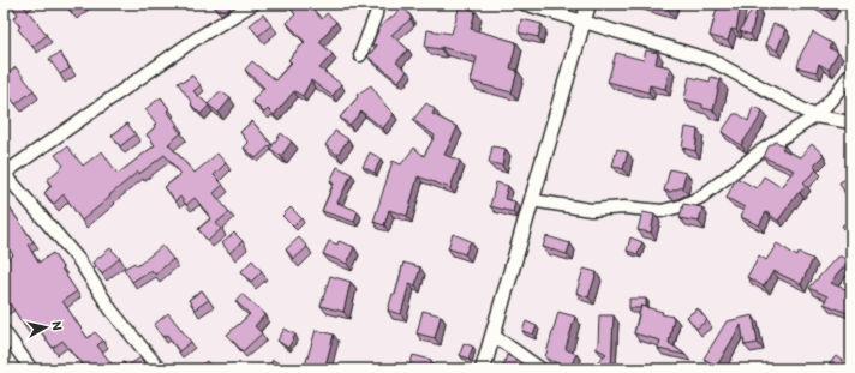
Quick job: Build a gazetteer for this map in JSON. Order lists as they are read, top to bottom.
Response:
{
  "north": "right"
}
